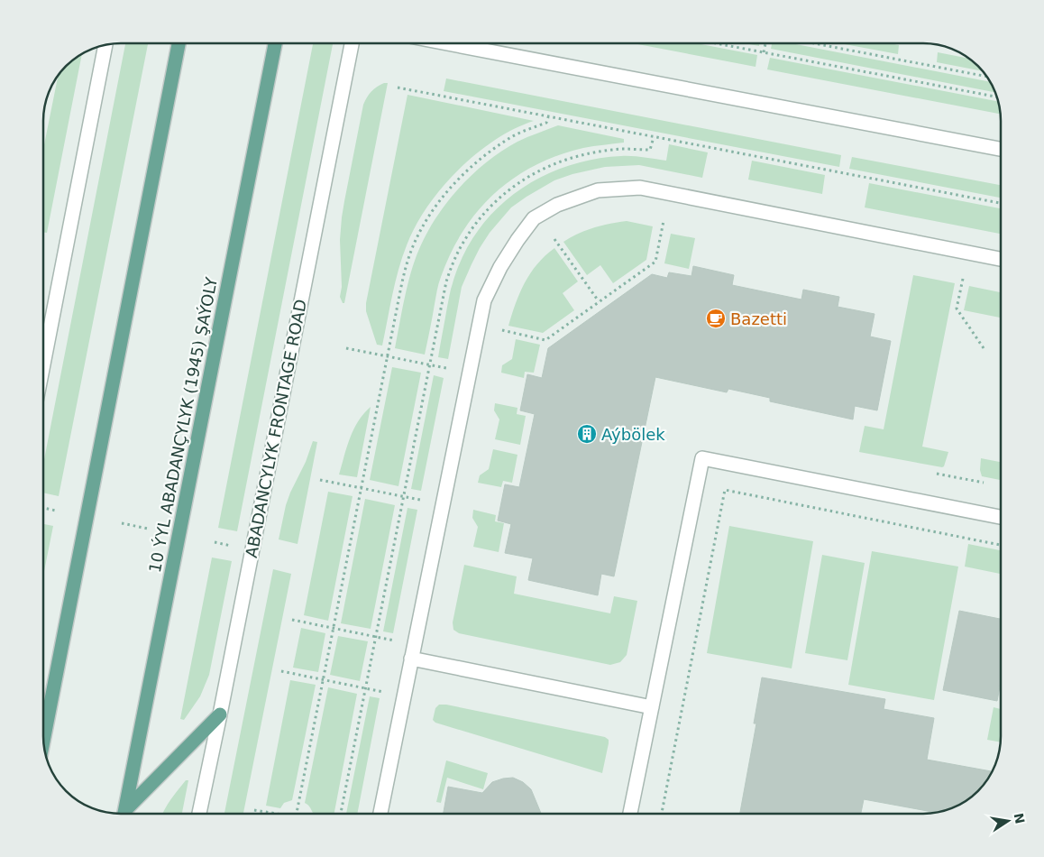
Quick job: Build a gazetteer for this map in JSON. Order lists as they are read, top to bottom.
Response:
{
  "streets": {
    "main road": ["10 ÝYL ABADANÇYLYK (1945) ŞAÝOLY"],
    "street": ["ABADANCYLYK FRONTAGE ROAD"]
  },
  "places": {
    "cafe": ["Bazetti"],
    "building": ["Aýbölek"]
  },
  "north": "right"
}
